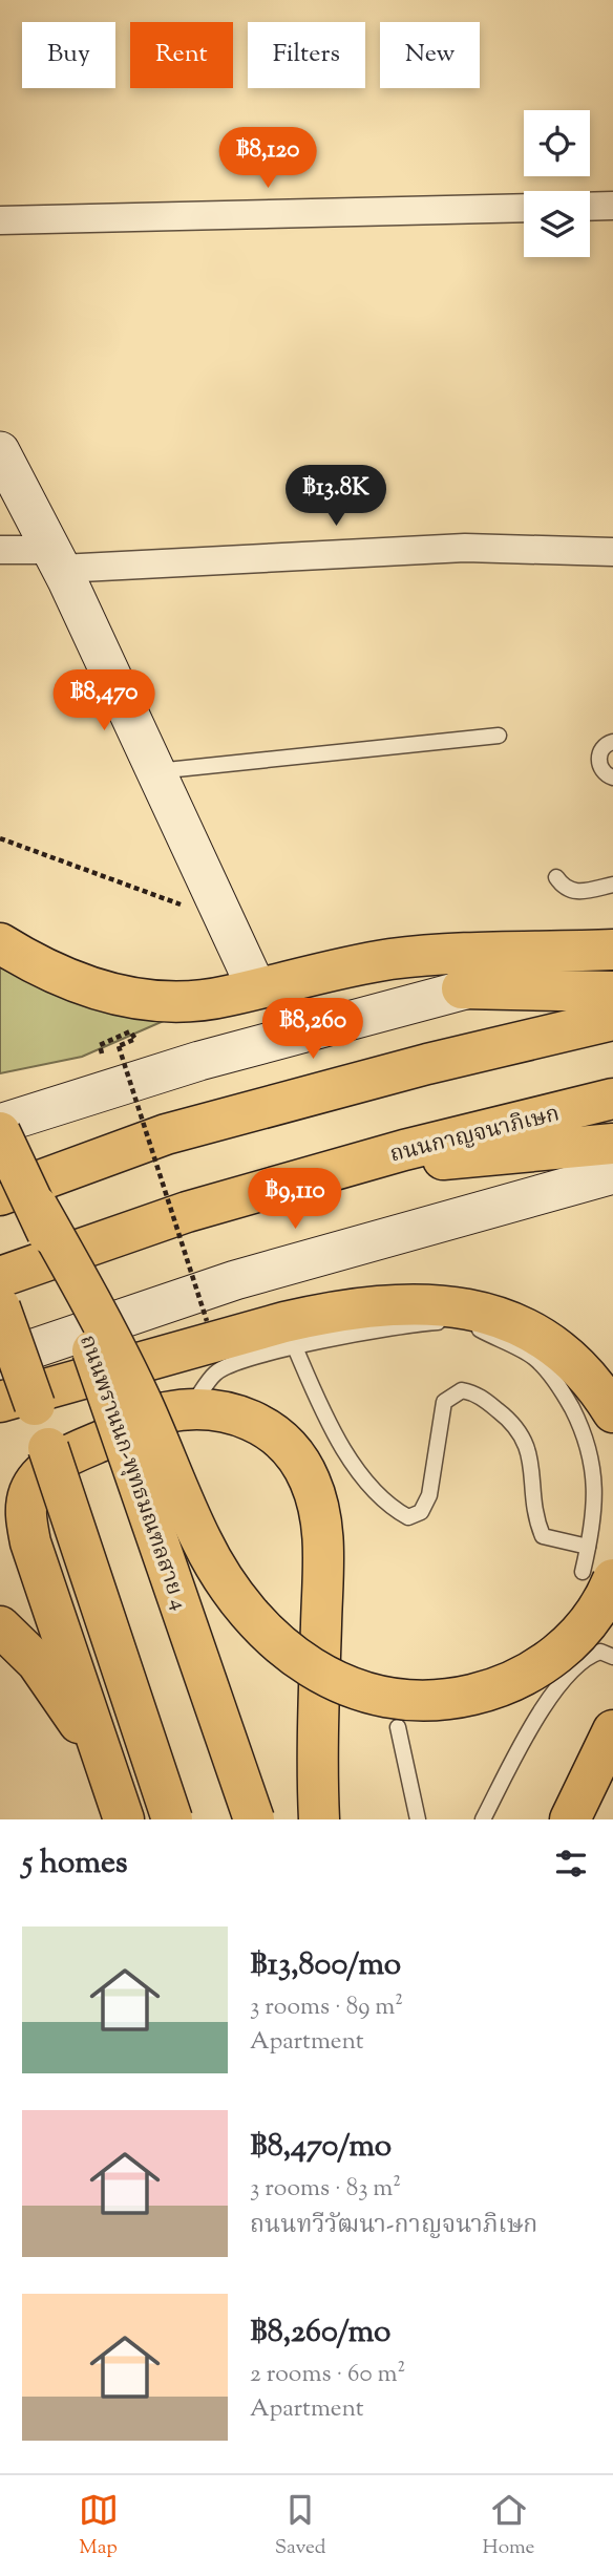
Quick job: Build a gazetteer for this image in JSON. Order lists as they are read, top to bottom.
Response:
{
  "streets": {
    "main road": ["ถนนกาญจนาภิเษก", "ถนนพรานนก-พุทธมณฑลสาย 4"]
  },
  "page": {
    "chip": [
      "Buy",
      "Rent",
      "Filters",
      "New"
    ],
    "price": [
      "฿8,120",
      "฿13.8K",
      "฿8,470",
      "฿8,260",
      "฿9,110"
    ],
    "heading": "5 homes",
    "list": [
      {
        "name": "฿13,800/mo",
        "note": "3 rooms · 89 m² · Apartment"
      },
      {
        "name": "฿8,470/mo",
        "note": "3 rooms · 83 m² · ถนนทวีวัฒนา-กาญจนาภิเษก"
      },
      {
        "name": "฿8,260/mo",
        "note": "2 rooms · 60 m² · Apartment"
      }
    ],
    "tabs": ["Map", "Saved", "Home"]
  }
}
